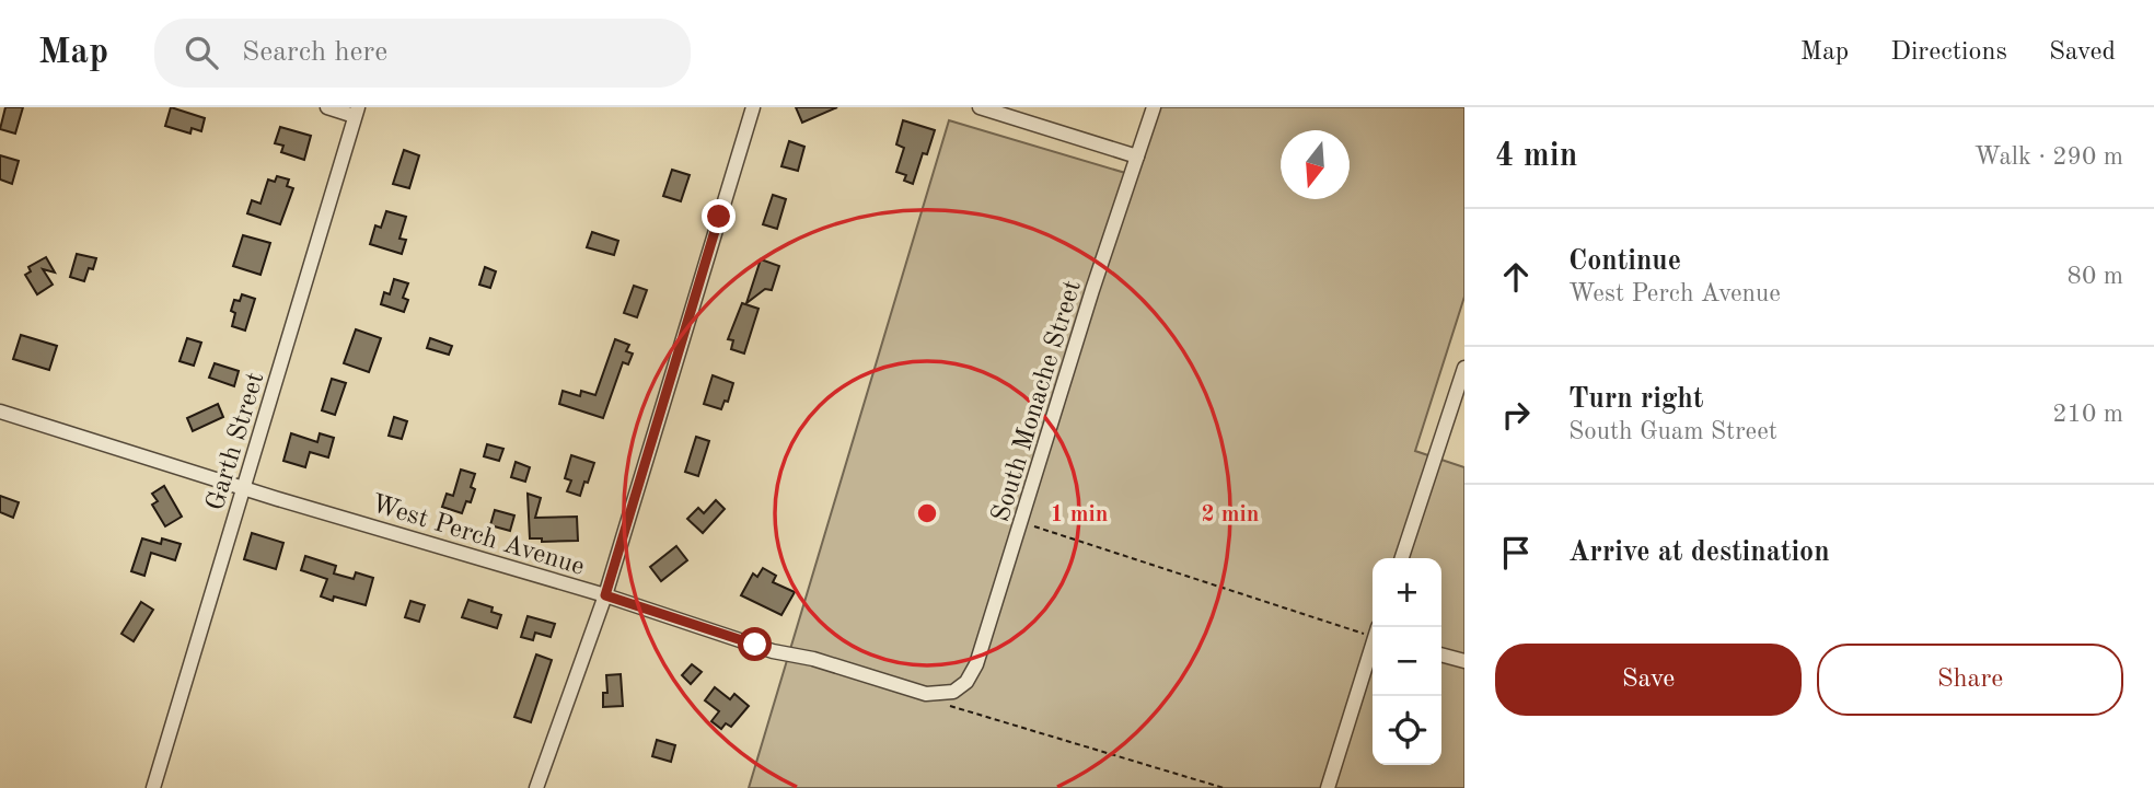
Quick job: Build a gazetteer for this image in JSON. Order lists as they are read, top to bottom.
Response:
{
  "streets": {
    "street": ["South Monache Street", "Garth Street", "West Perch Avenue"]
  },
  "crossings": [
    ["South Monache Street", "West Perch Avenue"],
    ["Garth Street", "West Perch Avenue"]
  ],
  "north": "bottom",
  "page": {
    "header": "Map",
    "search": "Search here",
    "nav": ["Map", "Directions", "Saved"],
    "heading": ["4 min", "Walk · 290 m"],
    "list": [
      ["Continue", "West Perch Avenue", "80 m"],
      ["Turn right", "South Guam Street", "210 m"],
      "Arrive at destination"
    ],
    "map_buttons": ["+", "−"],
    "buttons": ["Save", "Share"]
  },
  "rings": ["1 min", "2 min"]
}
